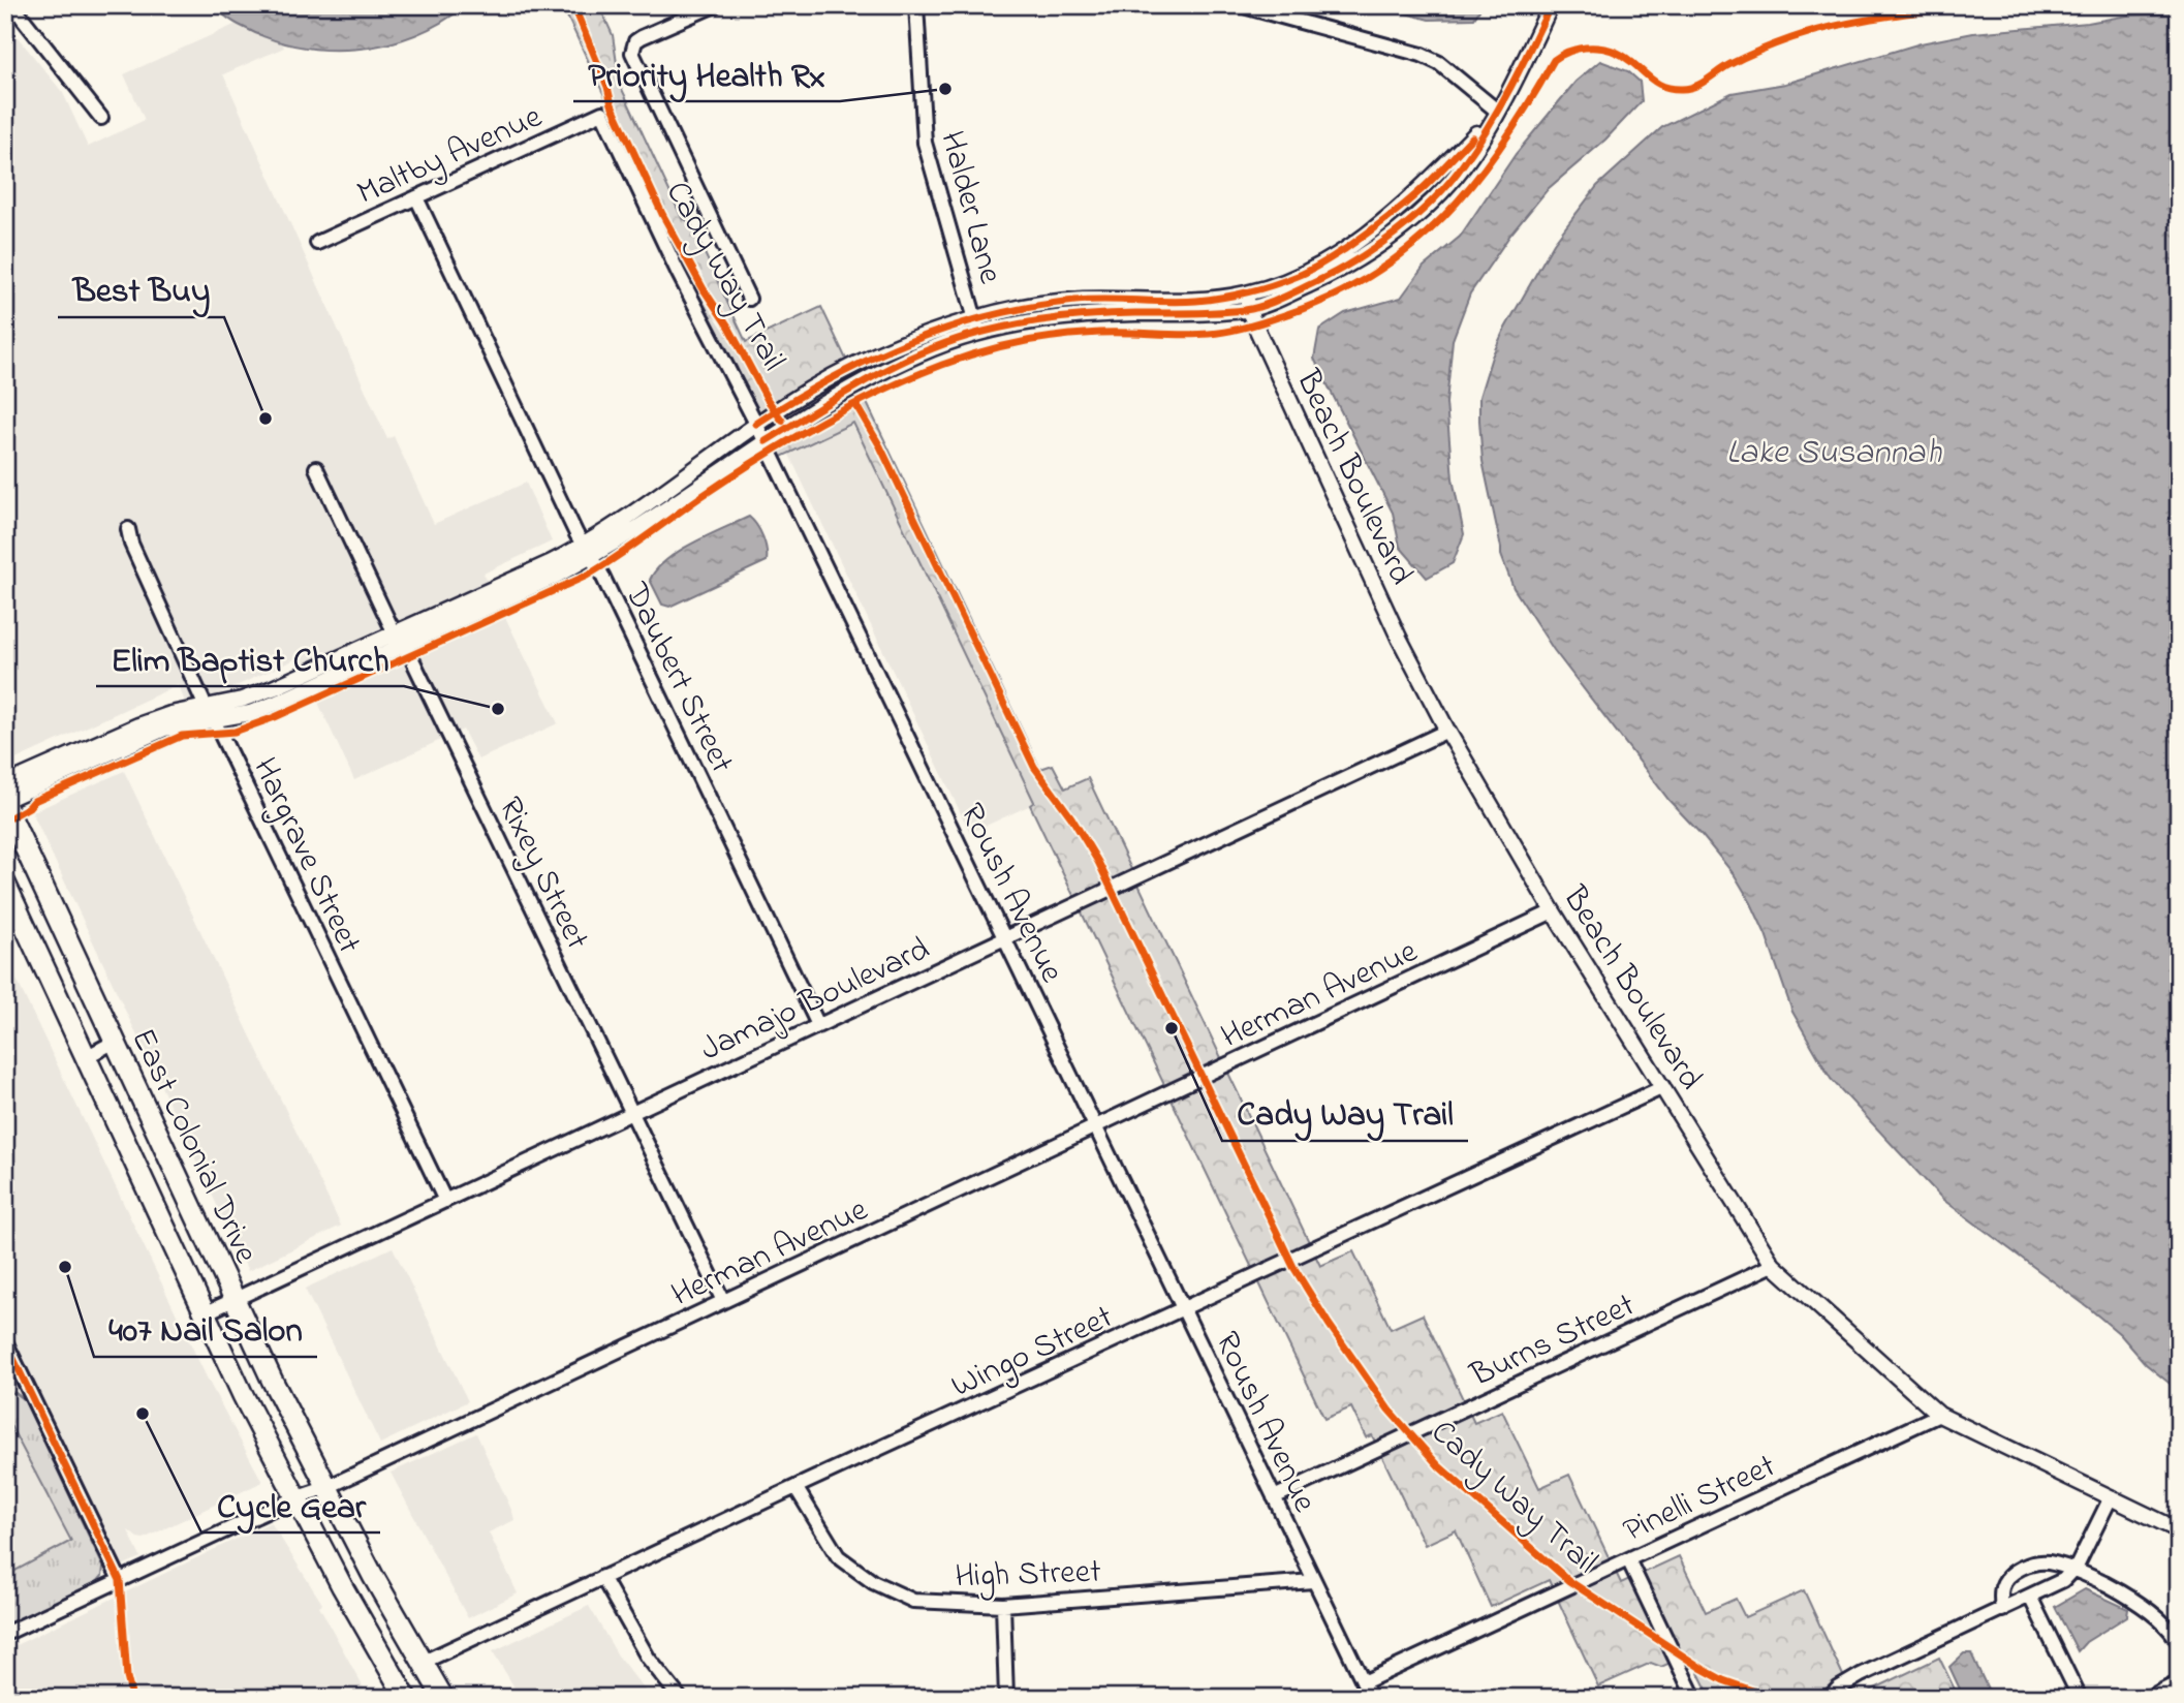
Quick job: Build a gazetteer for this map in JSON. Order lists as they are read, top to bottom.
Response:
{
  "streets": {
    "highway": ["East Colonial Drive"],
    "street": [
      "Maltby Avenue",
      "Halder Lane",
      "Beach Boulevard",
      "Daubert Street",
      "Hargrave Street",
      "Rixey Street",
      "Roush Avenue",
      "Herman Avenue",
      "Jamajo Boulevard",
      "Burns Street",
      "Wingo Street",
      "Pinelli Street",
      "High Street"
    ],
    "cycle path": ["Cady Way Trail"]
  },
  "crossings": [
    ["Maltby Avenue", "Daubert Street"],
    ["Maltby Avenue", "Roush Avenue"],
    ["Beach Boulevard", "Herman Avenue"],
    ["Beach Boulevard", "Jamajo Boulevard"],
    ["Beach Boulevard", "Burns Street"],
    ["Beach Boulevard", "Wingo Street"],
    ["Beach Boulevard", "Pinelli Street"],
    ["Daubert Street", "Jamajo Boulevard"],
    ["Hargrave Street", "Jamajo Boulevard"],
    ["Rixey Street", "Herman Avenue"],
    ["Rixey Street", "Jamajo Boulevard"],
    ["Roush Avenue", "Herman Avenue"],
    ["Roush Avenue", "Jamajo Boulevard"],
    ["Roush Avenue", "Burns Street"],
    ["Roush Avenue", "Wingo Street"],
    ["Roush Avenue", "Pinelli Street"],
    ["Roush Avenue", "High Street"],
    ["Herman Avenue", "East Colonial Drive"],
    ["Jamajo Boulevard", "East Colonial Drive"],
    ["East Colonial Drive", "Wingo Street"],
    ["Wingo Street", "High Street"]
  ],
  "water": ["Lake Susannah"],
  "places": [
    "Priority Health Rx",
    "Best Buy",
    "Elim Baptist Church",
    "Cady Way Trail",
    "407 Nail Salon",
    "Cycle Gear"
  ]
}
